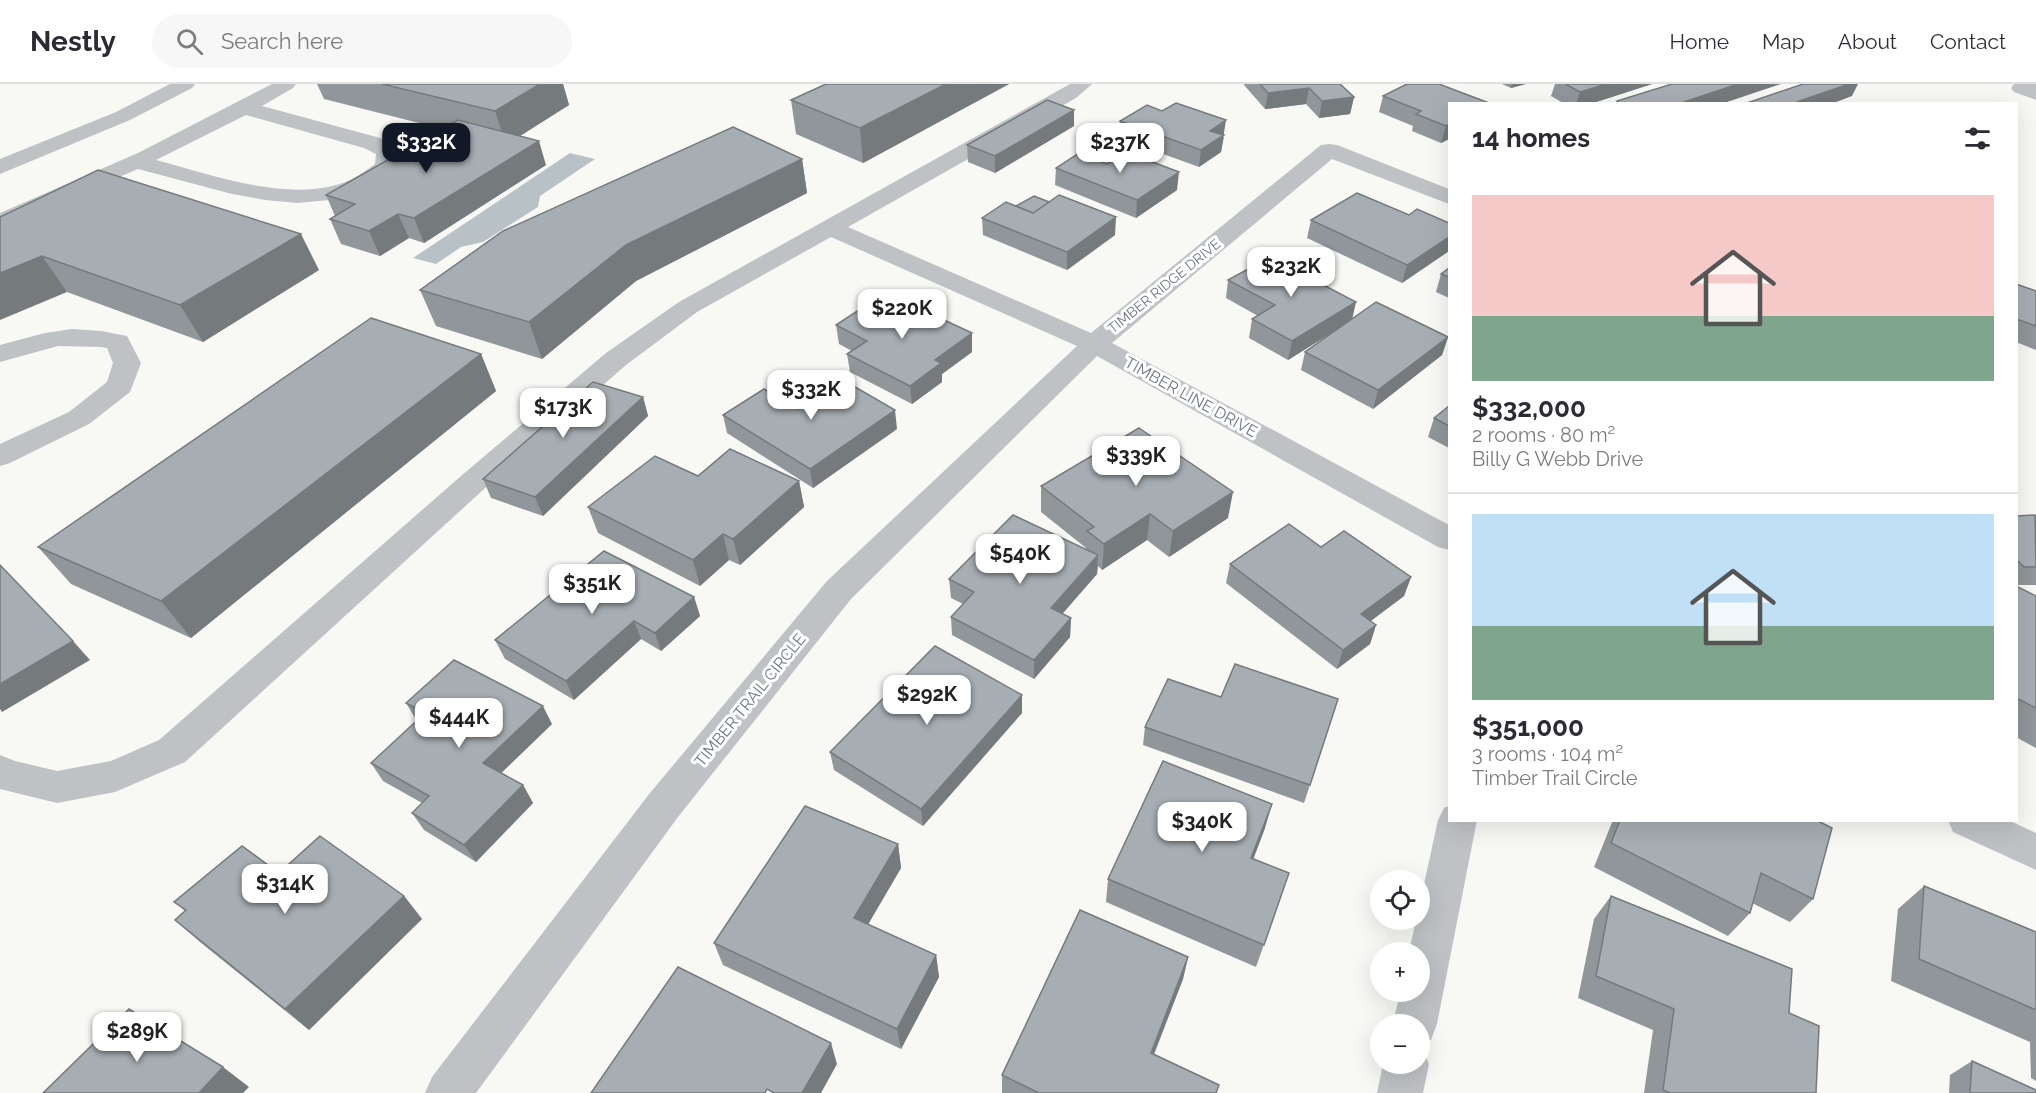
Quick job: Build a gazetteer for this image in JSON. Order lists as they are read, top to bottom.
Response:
{
  "streets": {
    "street": ["TIMBER RIDGE DRIVE", "TIMBER LINE DRIVE", "TIMBER TRAIL CIRCLE"]
  },
  "crossings": [
    ["TIMBER RIDGE DRIVE", "TIMBER LINE DRIVE"],
    ["TIMBER RIDGE DRIVE", "TIMBER TRAIL CIRCLE"],
    ["TIMBER LINE DRIVE", "TIMBER TRAIL CIRCLE"]
  ],
  "page": {
    "header": "Nestly",
    "search": "Search here",
    "nav": [
      "Home",
      "Map",
      "About",
      "Contact"
    ],
    "heading": "14 homes",
    "price": [
      "$332K",
      "$237K",
      "$232K",
      "$220K",
      "$332K",
      "$173K",
      "$339K",
      "$540K",
      "$351K",
      "$292K",
      "$444K",
      "$340K",
      "$314K",
      "$289K"
    ],
    "list": [
      {
        "name": "$332,000",
        "note": "2 rooms · 80 m² · Billy G Webb Drive"
      },
      {
        "name": "$351,000",
        "note": "3 rooms · 104 m² · Timber Trail Circle"
      }
    ],
    "map_buttons": ["+", "−"]
  }
}
